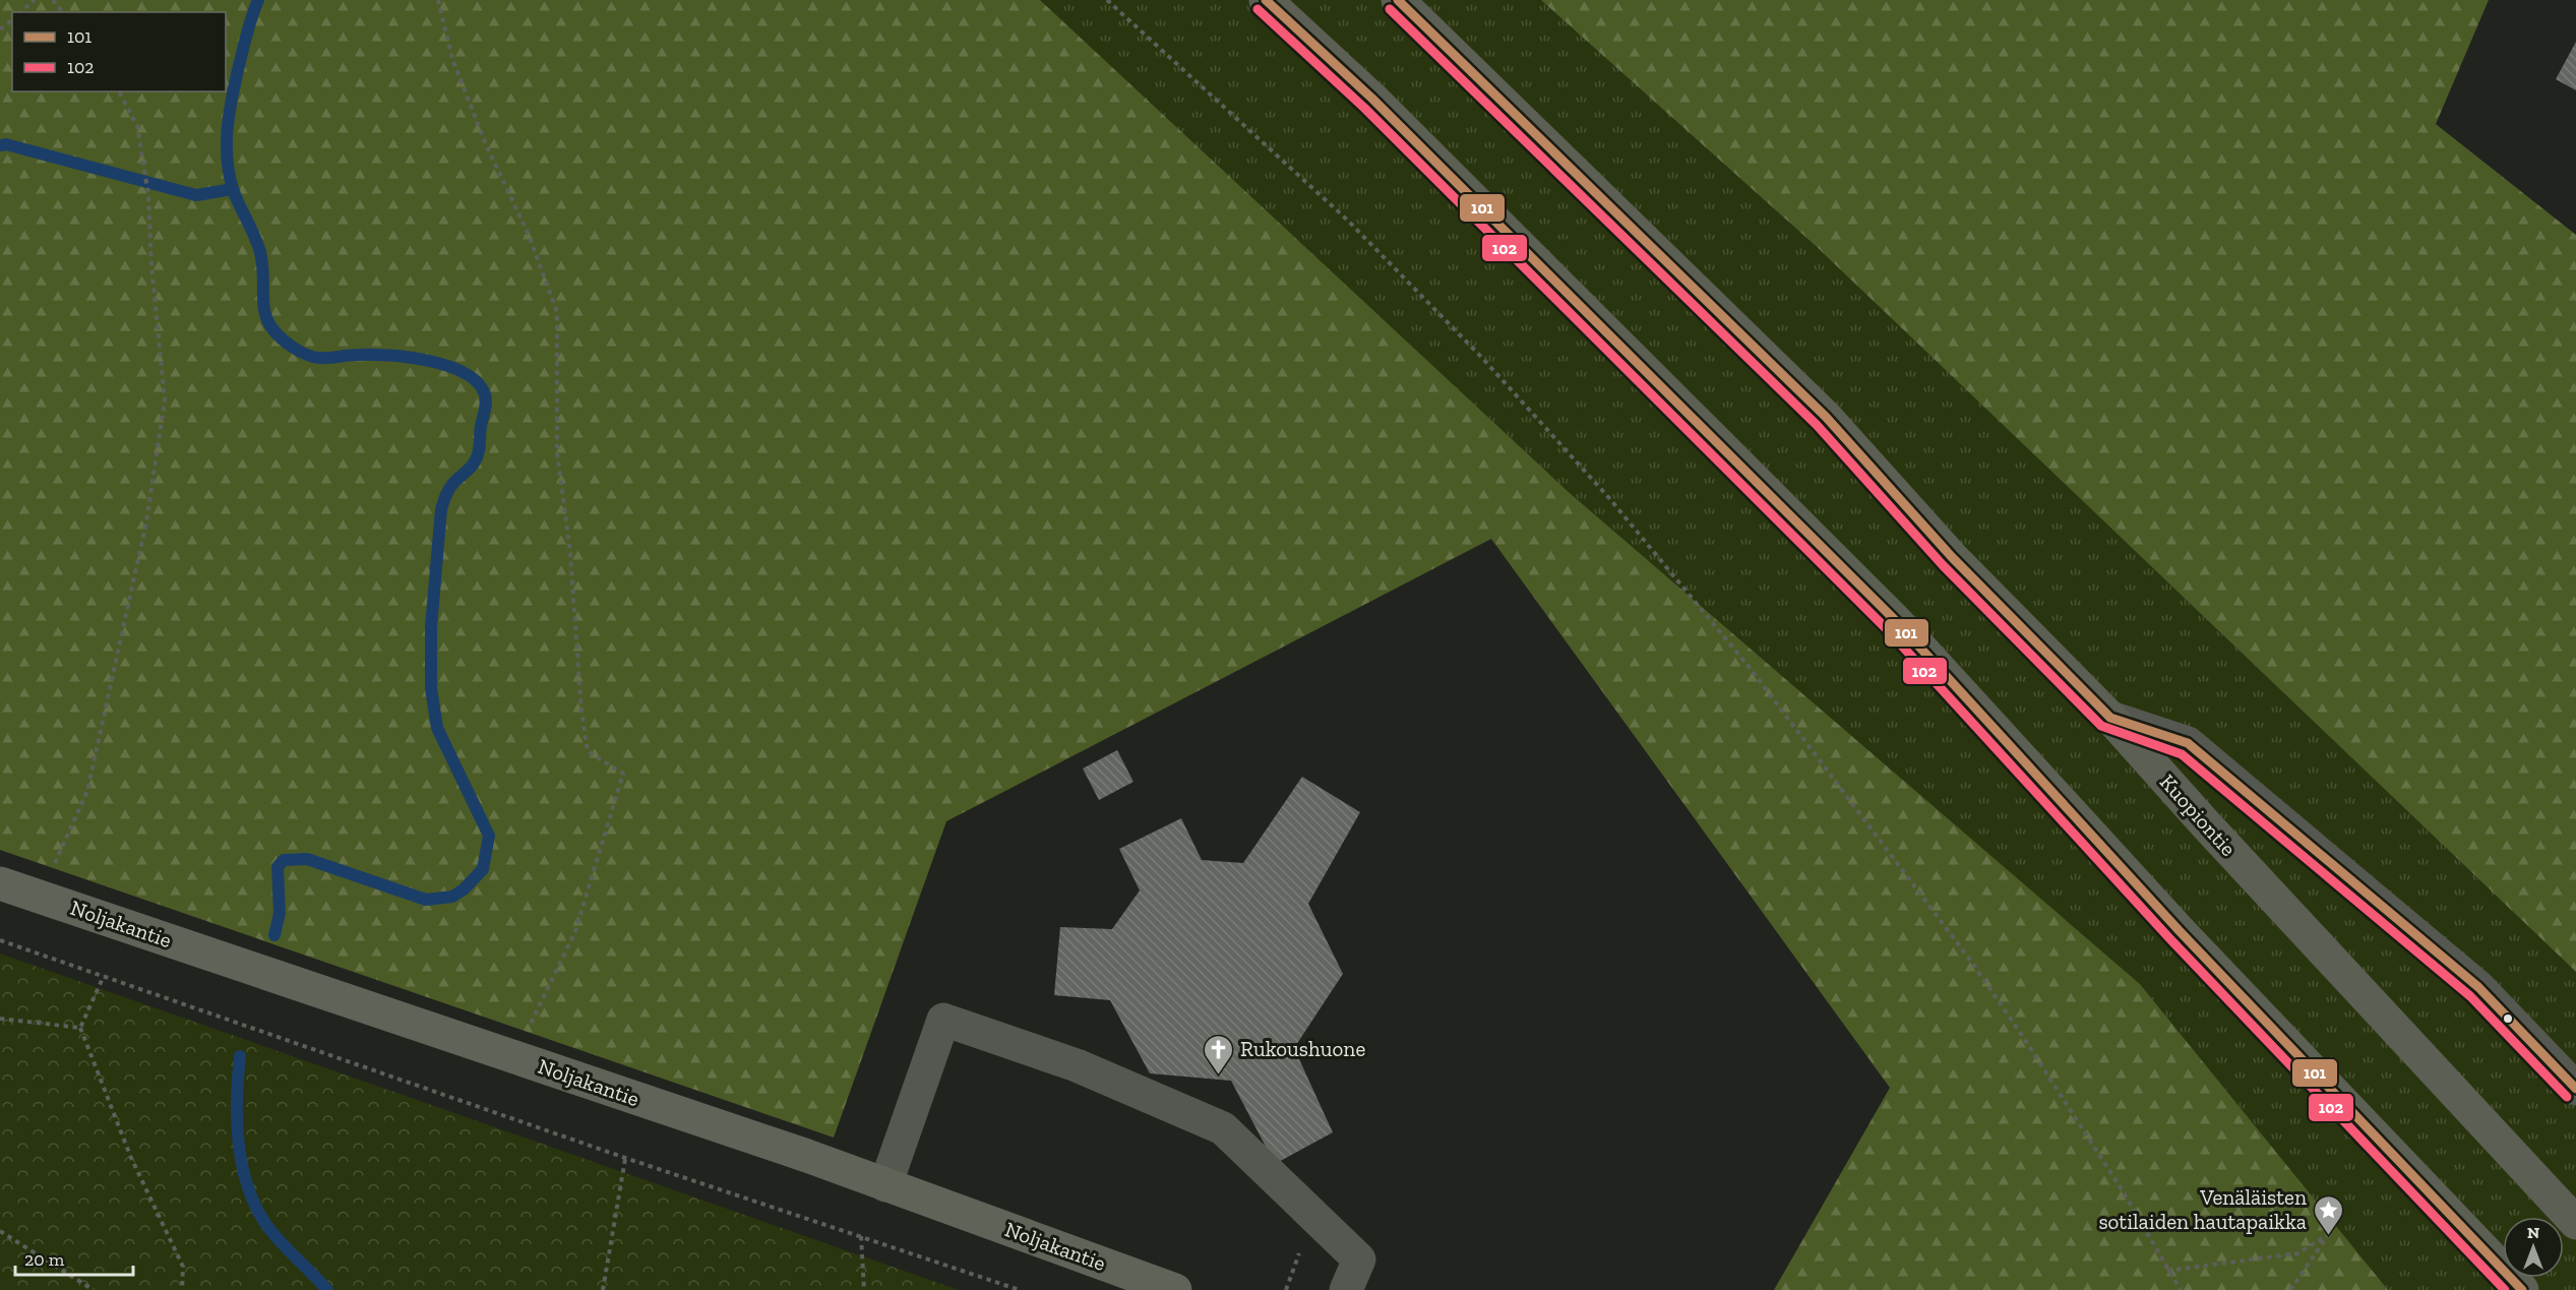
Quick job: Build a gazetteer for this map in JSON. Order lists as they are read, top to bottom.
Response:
{
  "streets": {
    "highway": ["Kuopiontie"],
    "main road": ["Noljakantie"]
  },
  "places": {
    "church": ["Rukoushuone"],
    "place": ["Venäläisten sotilaiden hautapaikka"]
  },
  "lines": ["transit line 101", "transit line 102"],
  "legend": ["101", "102"],
  "scale_bar": "20 m",
  "north": "top"
}
